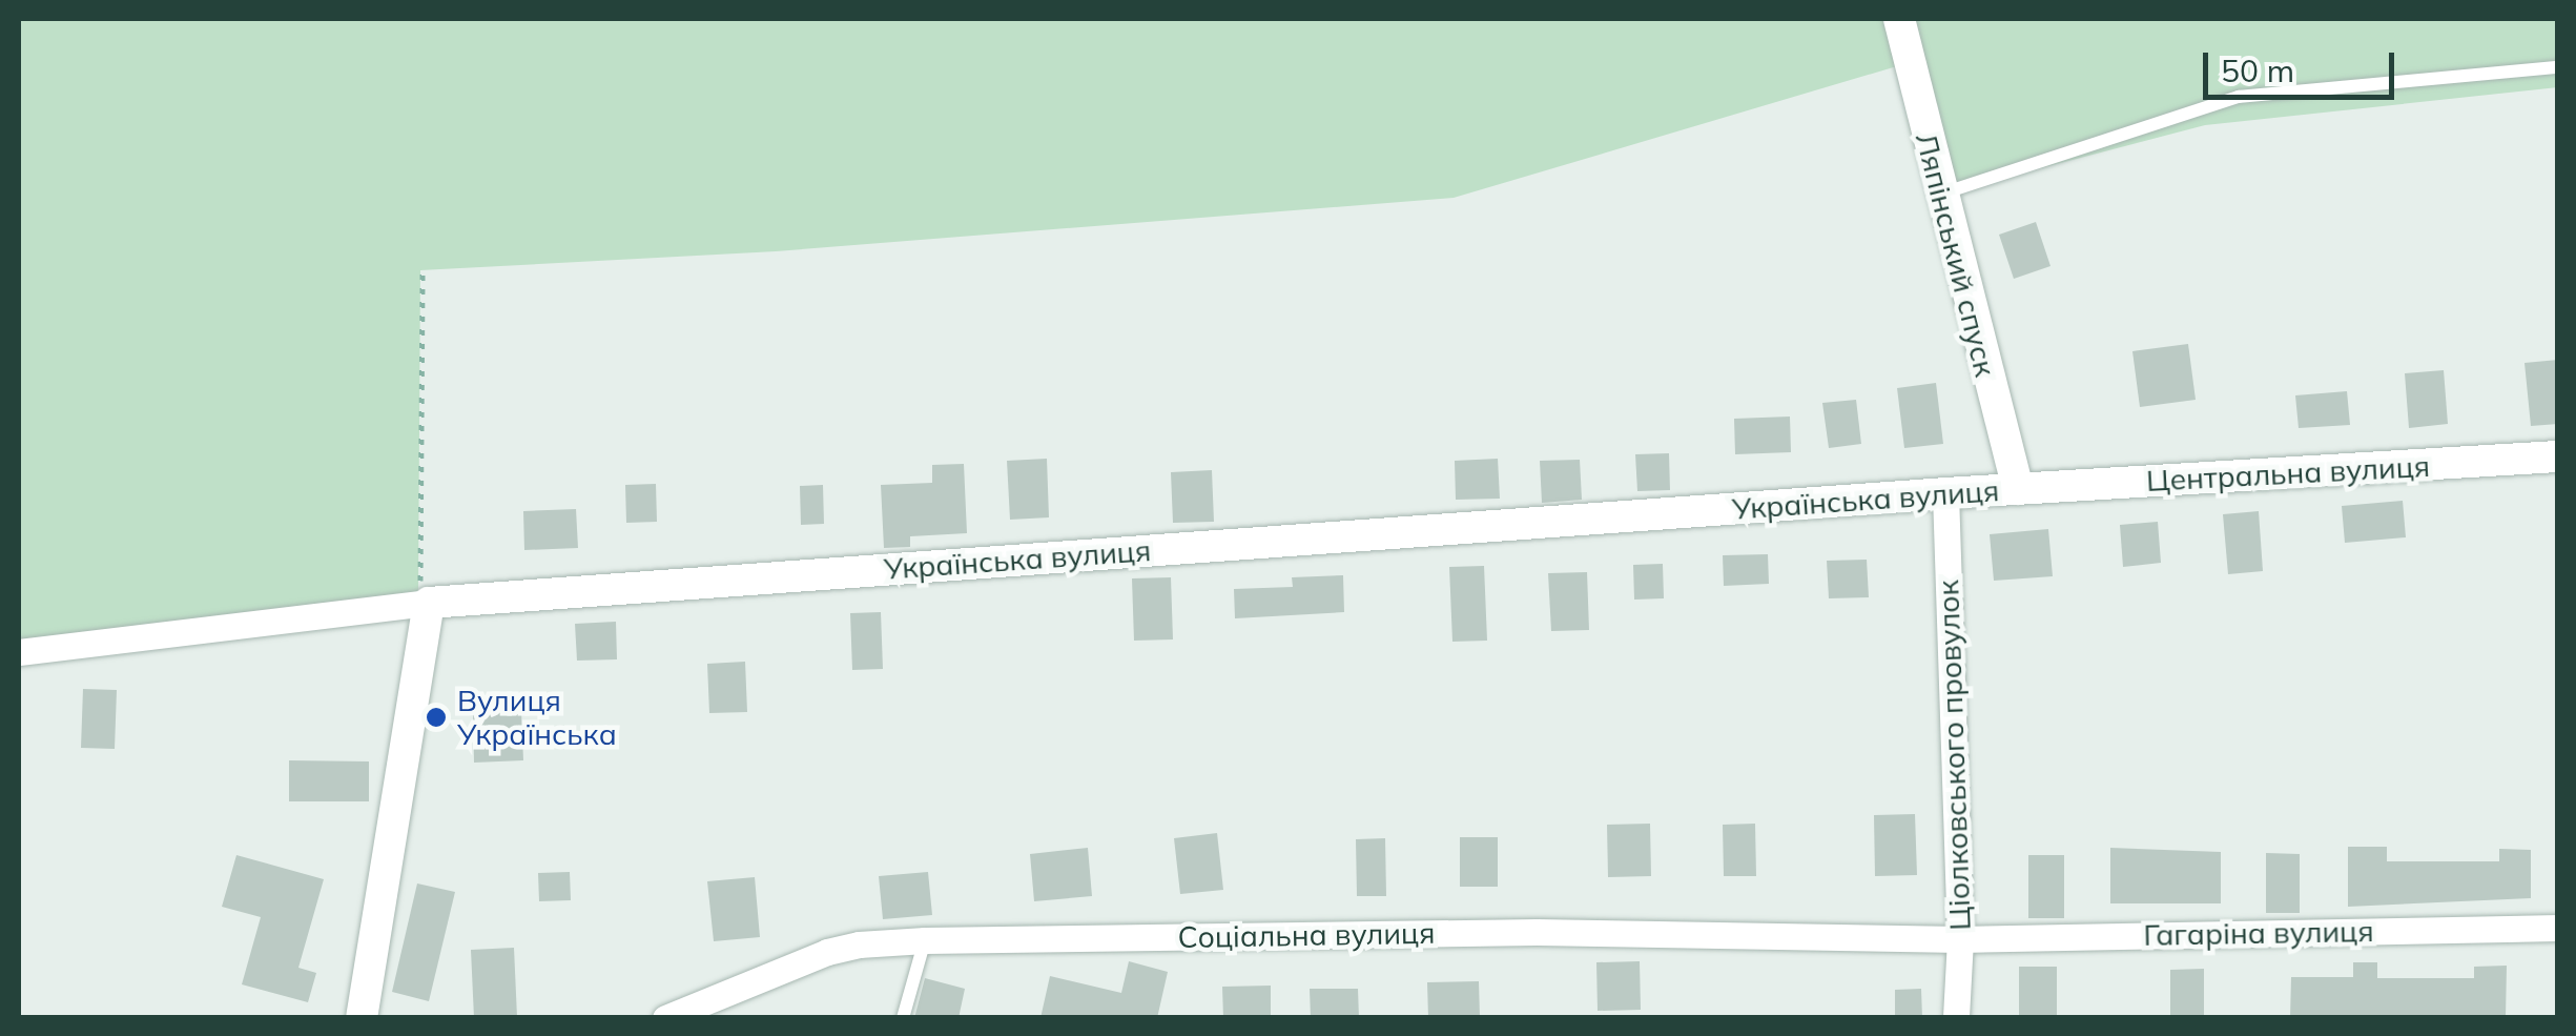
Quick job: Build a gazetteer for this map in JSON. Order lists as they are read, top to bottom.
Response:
{
  "streets": {
    "street": [
      "Ляпінський спуск",
      "Центральна вулиця",
      "Українська вулиця",
      "Ціолковського провулок",
      "Гагаріна вулиця",
      "Соціальна вулиця"
    ]
  },
  "crossings": [
    ["Ляпінський спуск", "Центральна вулиця"],
    ["Ляпінський спуск", "Українська вулиця"],
    ["Центральна вулиця", "Українська вулиця"],
    ["Українська вулиця", "Ціолковського провулок"],
    ["Ціолковського провулок", "Гагаріна вулиця"],
    ["Ціолковського провулок", "Соціальна вулиця"],
    ["Гагаріна вулиця", "Соціальна вулиця"]
  ],
  "places": ["Вулиця Українська"],
  "scale_bar": "50 m"
}
